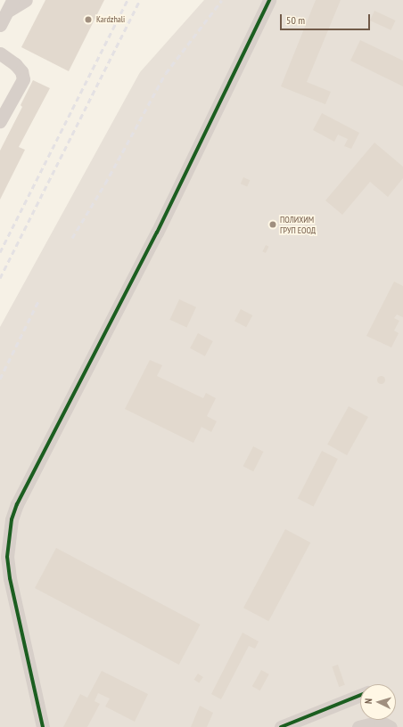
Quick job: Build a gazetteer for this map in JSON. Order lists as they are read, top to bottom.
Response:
{
  "places": ["Kardzhali", "ПОЛИХИМ ГРУП ЕООД"],
  "scale_bar": "50 m",
  "north": "left"
}
